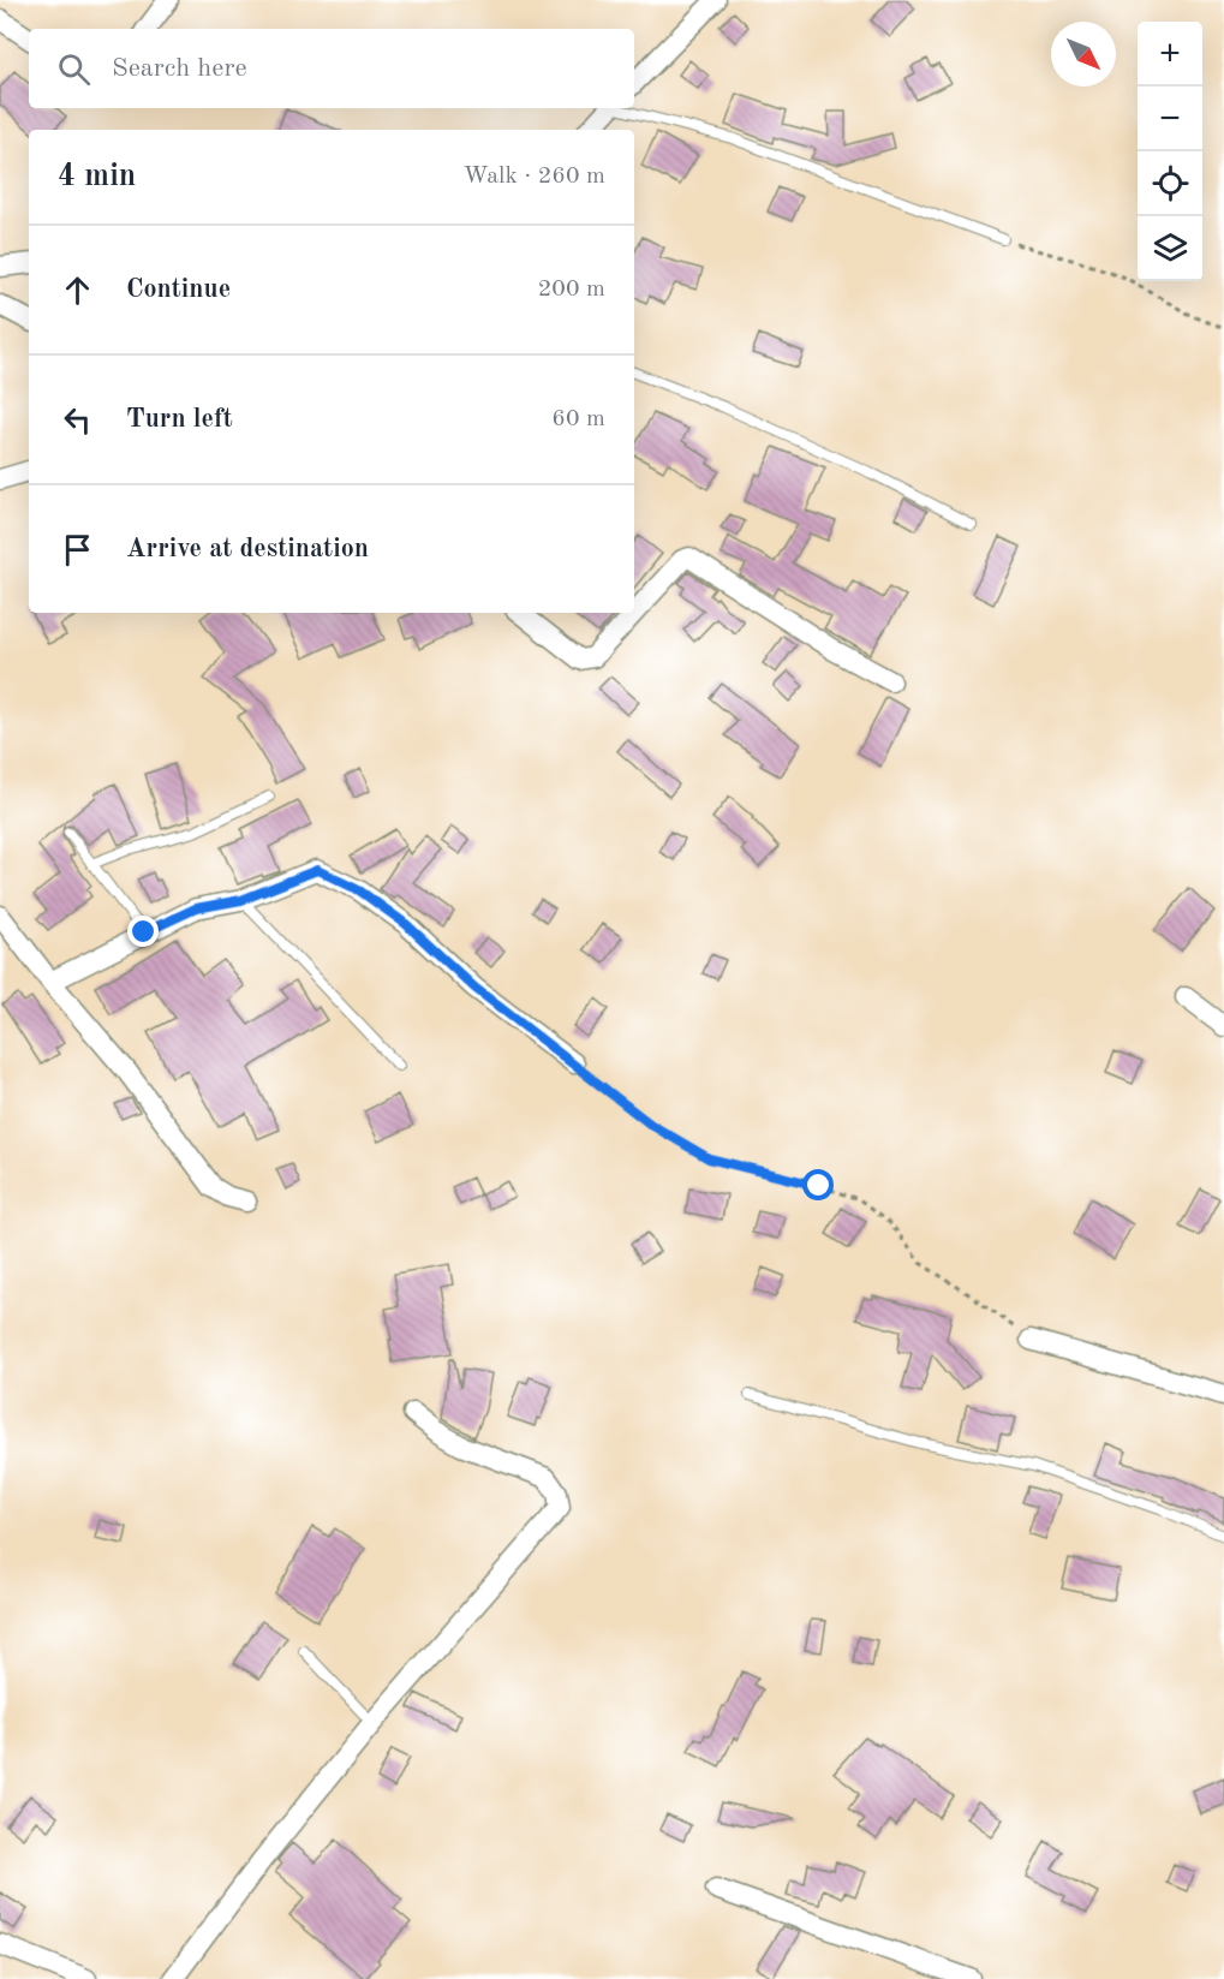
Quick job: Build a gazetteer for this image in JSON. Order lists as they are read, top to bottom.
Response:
{
  "north": "bottom right",
  "page": {
    "map_buttons": ["+", "−"],
    "search": "Search here",
    "heading": ["4 min", "Walk · 260 m"],
    "list": [
      ["Continue", "200 m"],
      ["Turn left", "60 m"],
      "Arrive at destination"
    ]
  }
}
